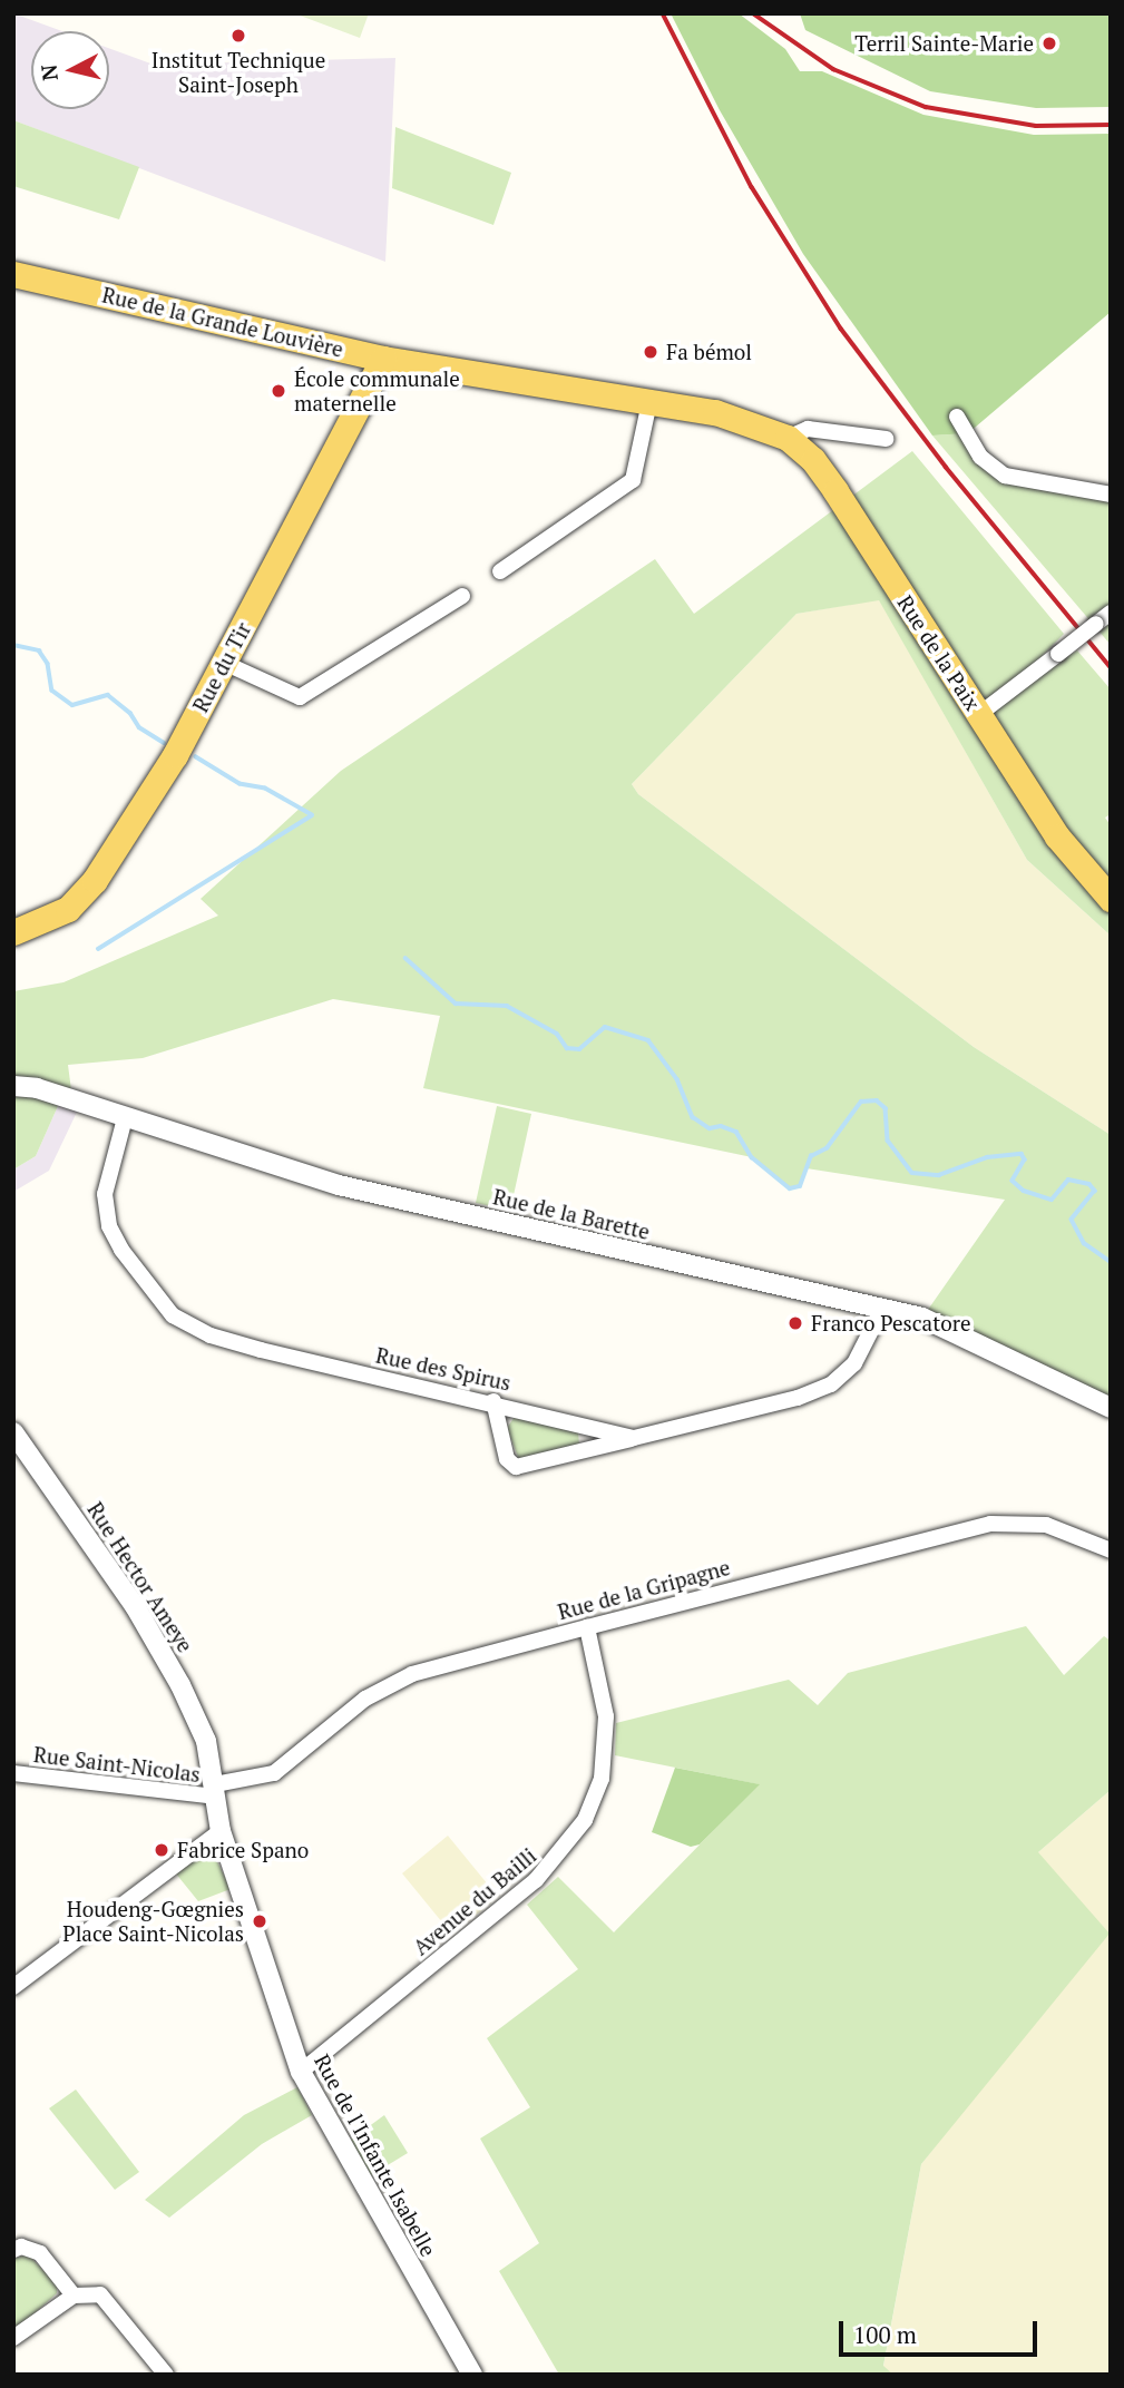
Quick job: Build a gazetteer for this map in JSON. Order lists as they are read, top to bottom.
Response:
{
  "streets": {
    "main road": ["Rue de la Grande Louvière", "Rue de la Paix", "Rue du Tir"],
    "street": [
      "Rue de la Barette",
      "Rue des Spirus",
      "Rue Hector Ameye",
      "Rue de la Gripagne",
      "Rue Saint-Nicolas",
      "Avenue du Bailli",
      "Rue de l'Infante Isabelle"
    ]
  },
  "crossings": [
    ["Rue de la Grande Louvière", "Rue de la Paix"],
    ["Rue de la Grande Louvière", "Rue du Tir"],
    ["Rue de la Barette", "Rue des Spirus"],
    ["Rue Hector Ameye", "Rue de la Gripagne"],
    ["Rue Hector Ameye", "Rue Saint-Nicolas"],
    ["Rue Hector Ameye", "Rue de l'Infante Isabelle"],
    ["Rue de la Gripagne", "Rue Saint-Nicolas"],
    ["Rue de la Gripagne", "Avenue du Bailli"],
    ["Rue de la Gripagne", "Rue de l'Infante Isabelle"],
    ["Rue Saint-Nicolas", "Rue de l'Infante Isabelle"],
    ["Avenue du Bailli", "Rue de l'Infante Isabelle"]
  ],
  "places": [
    "Institut Technique Saint-Joseph",
    "Terril Sainte-Marie",
    "Fa bémol",
    "École communale maternelle",
    "Franco Pescatore",
    "Fabrice Spano",
    "Houdeng-Gœgnies Place Saint-Nicolas"
  ],
  "scale_bar": "100 m",
  "north": "left"
}
